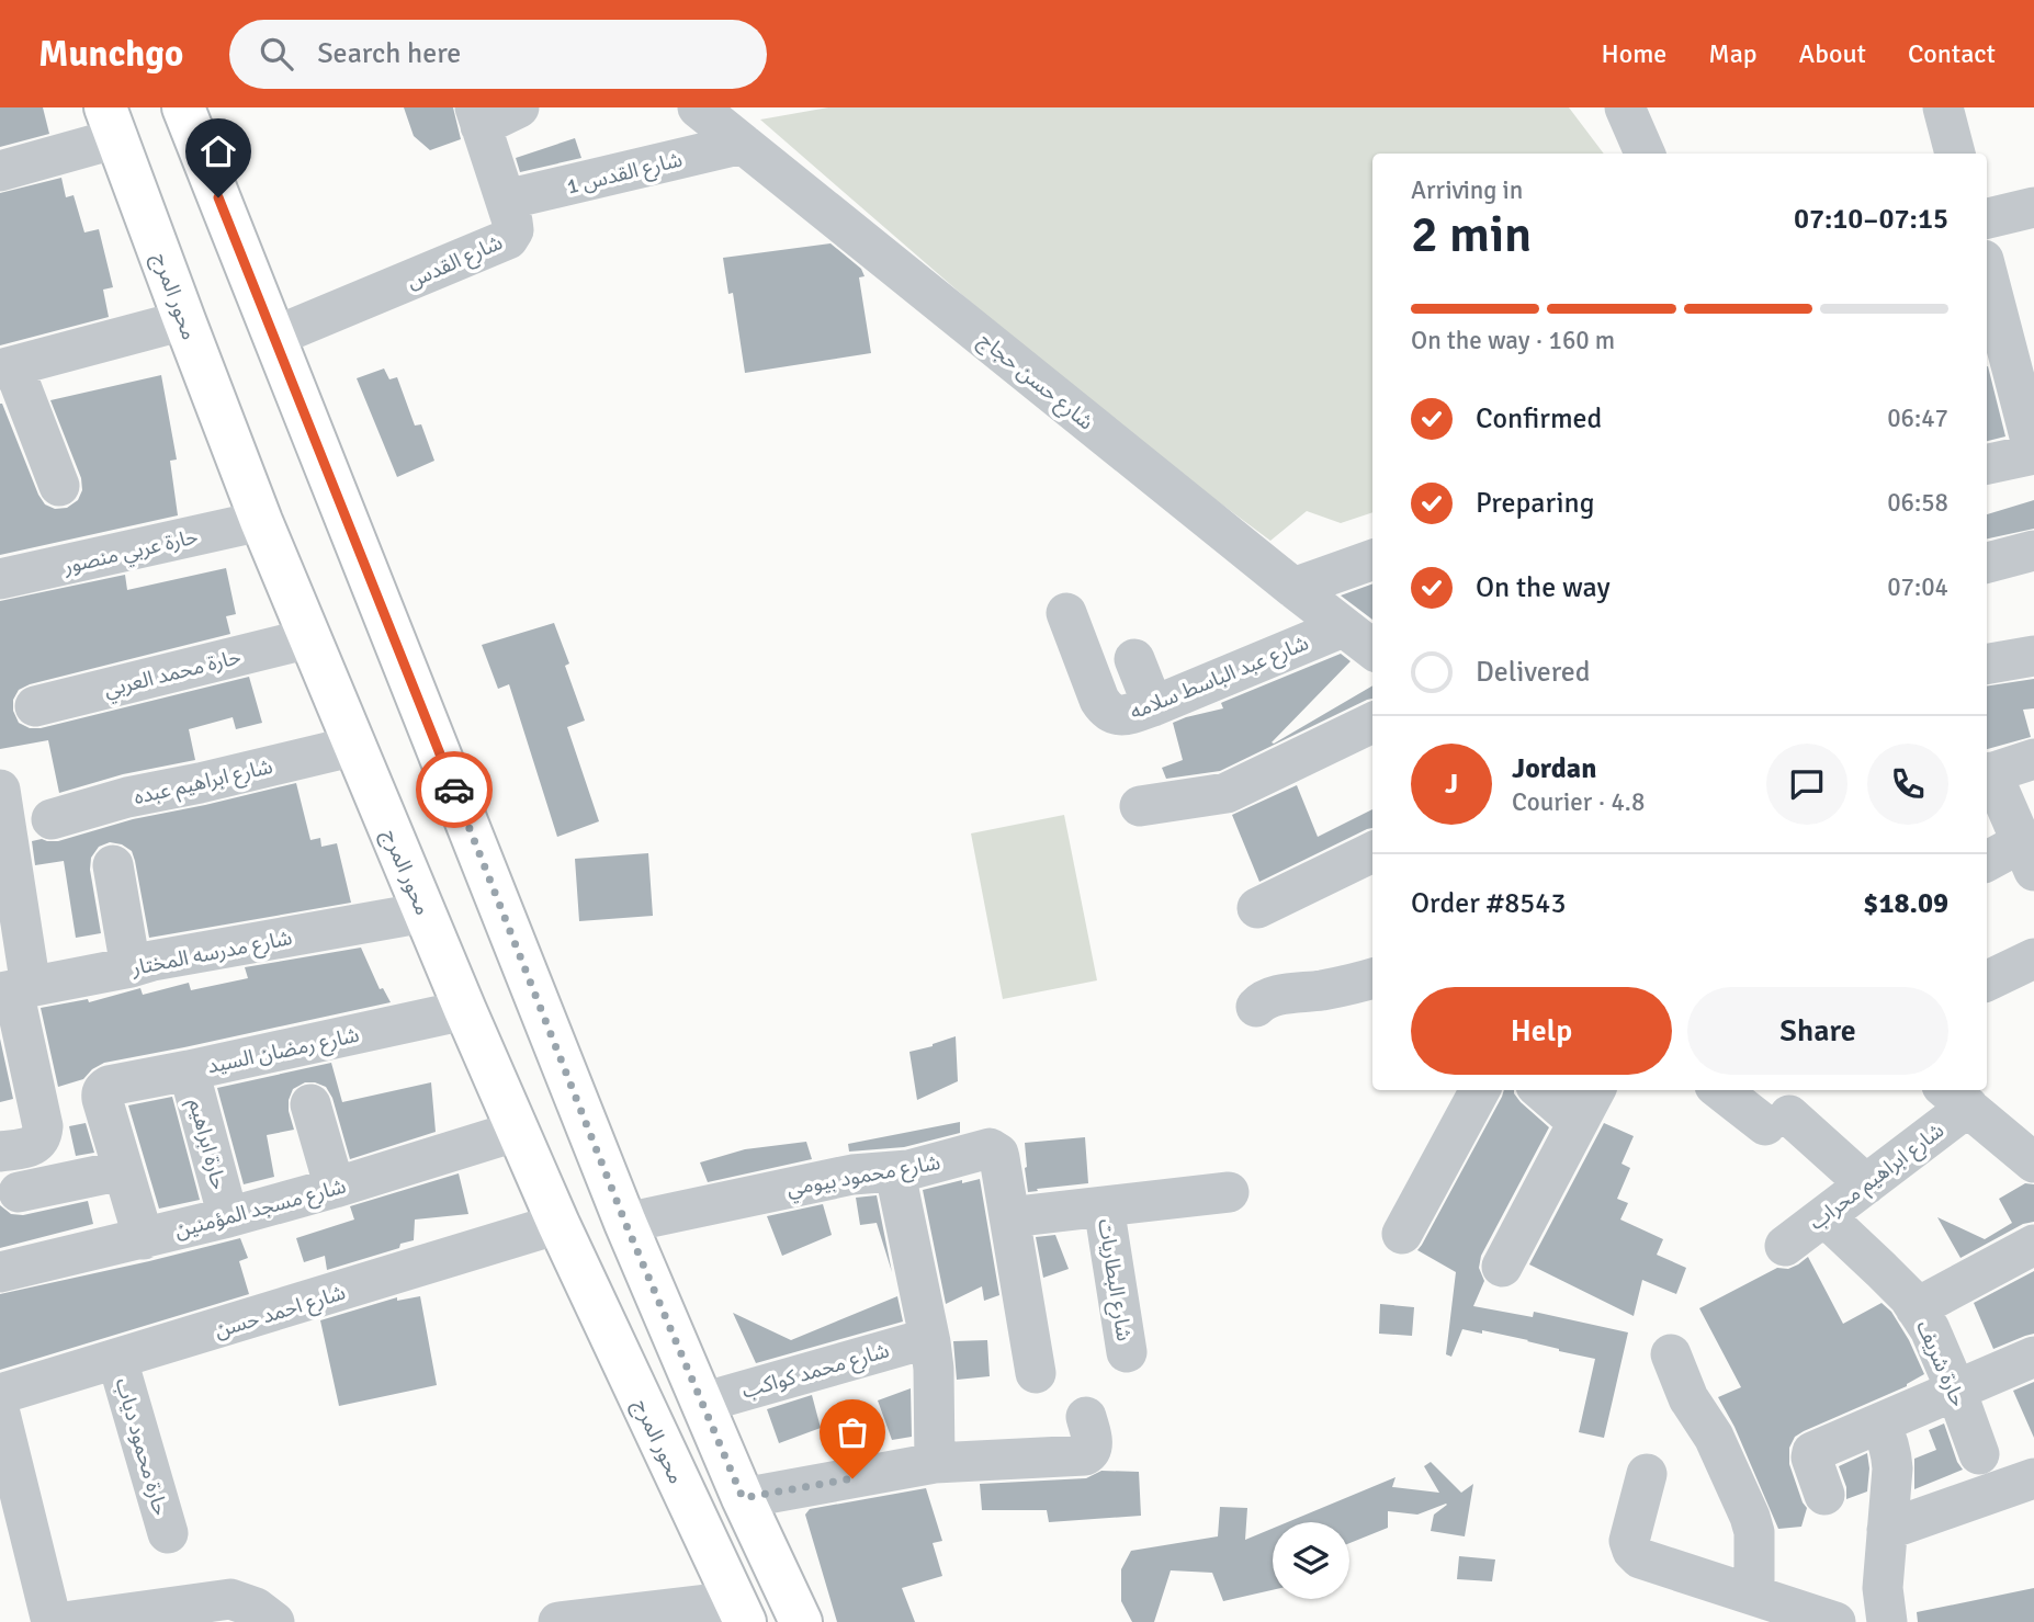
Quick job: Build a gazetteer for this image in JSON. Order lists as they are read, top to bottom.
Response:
{
  "streets": {
    "main road": ["محور المرج"],
    "street": [
      "شارع القدس 1",
      "شارع القدس",
      "شارع حسن حجاج",
      "حارة عربي منصور",
      "حارة محمد العربي",
      "شارع عبد الباسط سلامه",
      "شارع ابراهيم عبده",
      "شارع مدرسه المختار",
      "شارع رمضان السيد",
      "حارة ابراهيم",
      "شارع محمود بيومي",
      "شارع ابراهيم محراب",
      "شارع مسجد المؤمنين",
      "شارع البطاريات",
      "شارع احمد حسن",
      "حارة شريف",
      "شارع محمد كواكب",
      "حارة محمود دياب"
    ]
  },
  "crossings": [
    ["شارع القدس 1", "شارع القدس"],
    ["شارع القدس 1", "شارع حسن حجاج"],
    ["محور المرج", "حارة عربي منصور"],
    ["محور المرج", "حارة محمد العربي"],
    ["محور المرج", "شارع ابراهيم عبده"],
    ["محور المرج", "شارع مدرسه المختار"],
    ["محور المرج", "شارع رمضان السيد"],
    ["محور المرج", "شارع مسجد المؤمنين"],
    ["محور المرج", "شارع احمد حسن"],
    ["شارع حسن حجاج", "شارع عبد الباسط سلامه"],
    ["شارع رمضان السيد", "حارة ابراهيم"],
    ["حارة ابراهيم", "شارع مسجد المؤمنين"],
    ["شارع ابراهيم محراب", "حارة شريف"],
    ["شارع احمد حسن", "حارة محمود دياب"]
  ],
  "page": {
    "header": "Munchgo",
    "search": "Search here",
    "nav": [
      "Home",
      "Map",
      "About",
      "Contact"
    ],
    "heading": ["2 min", "Arriving in", "07:10–07:15"],
    "panel": [
      "Jordan",
      "Courier · 4.8",
      "Order #8543",
      "$18.09"
    ],
    "bar": "On the way · 160 m",
    "list": [
      ["Confirmed", "06:47"],
      ["Preparing", "06:58"],
      ["On the way", "07:04"],
      "Delivered"
    ],
    "round": "J",
    "buttons": ["Help", "Share"]
  }
}
